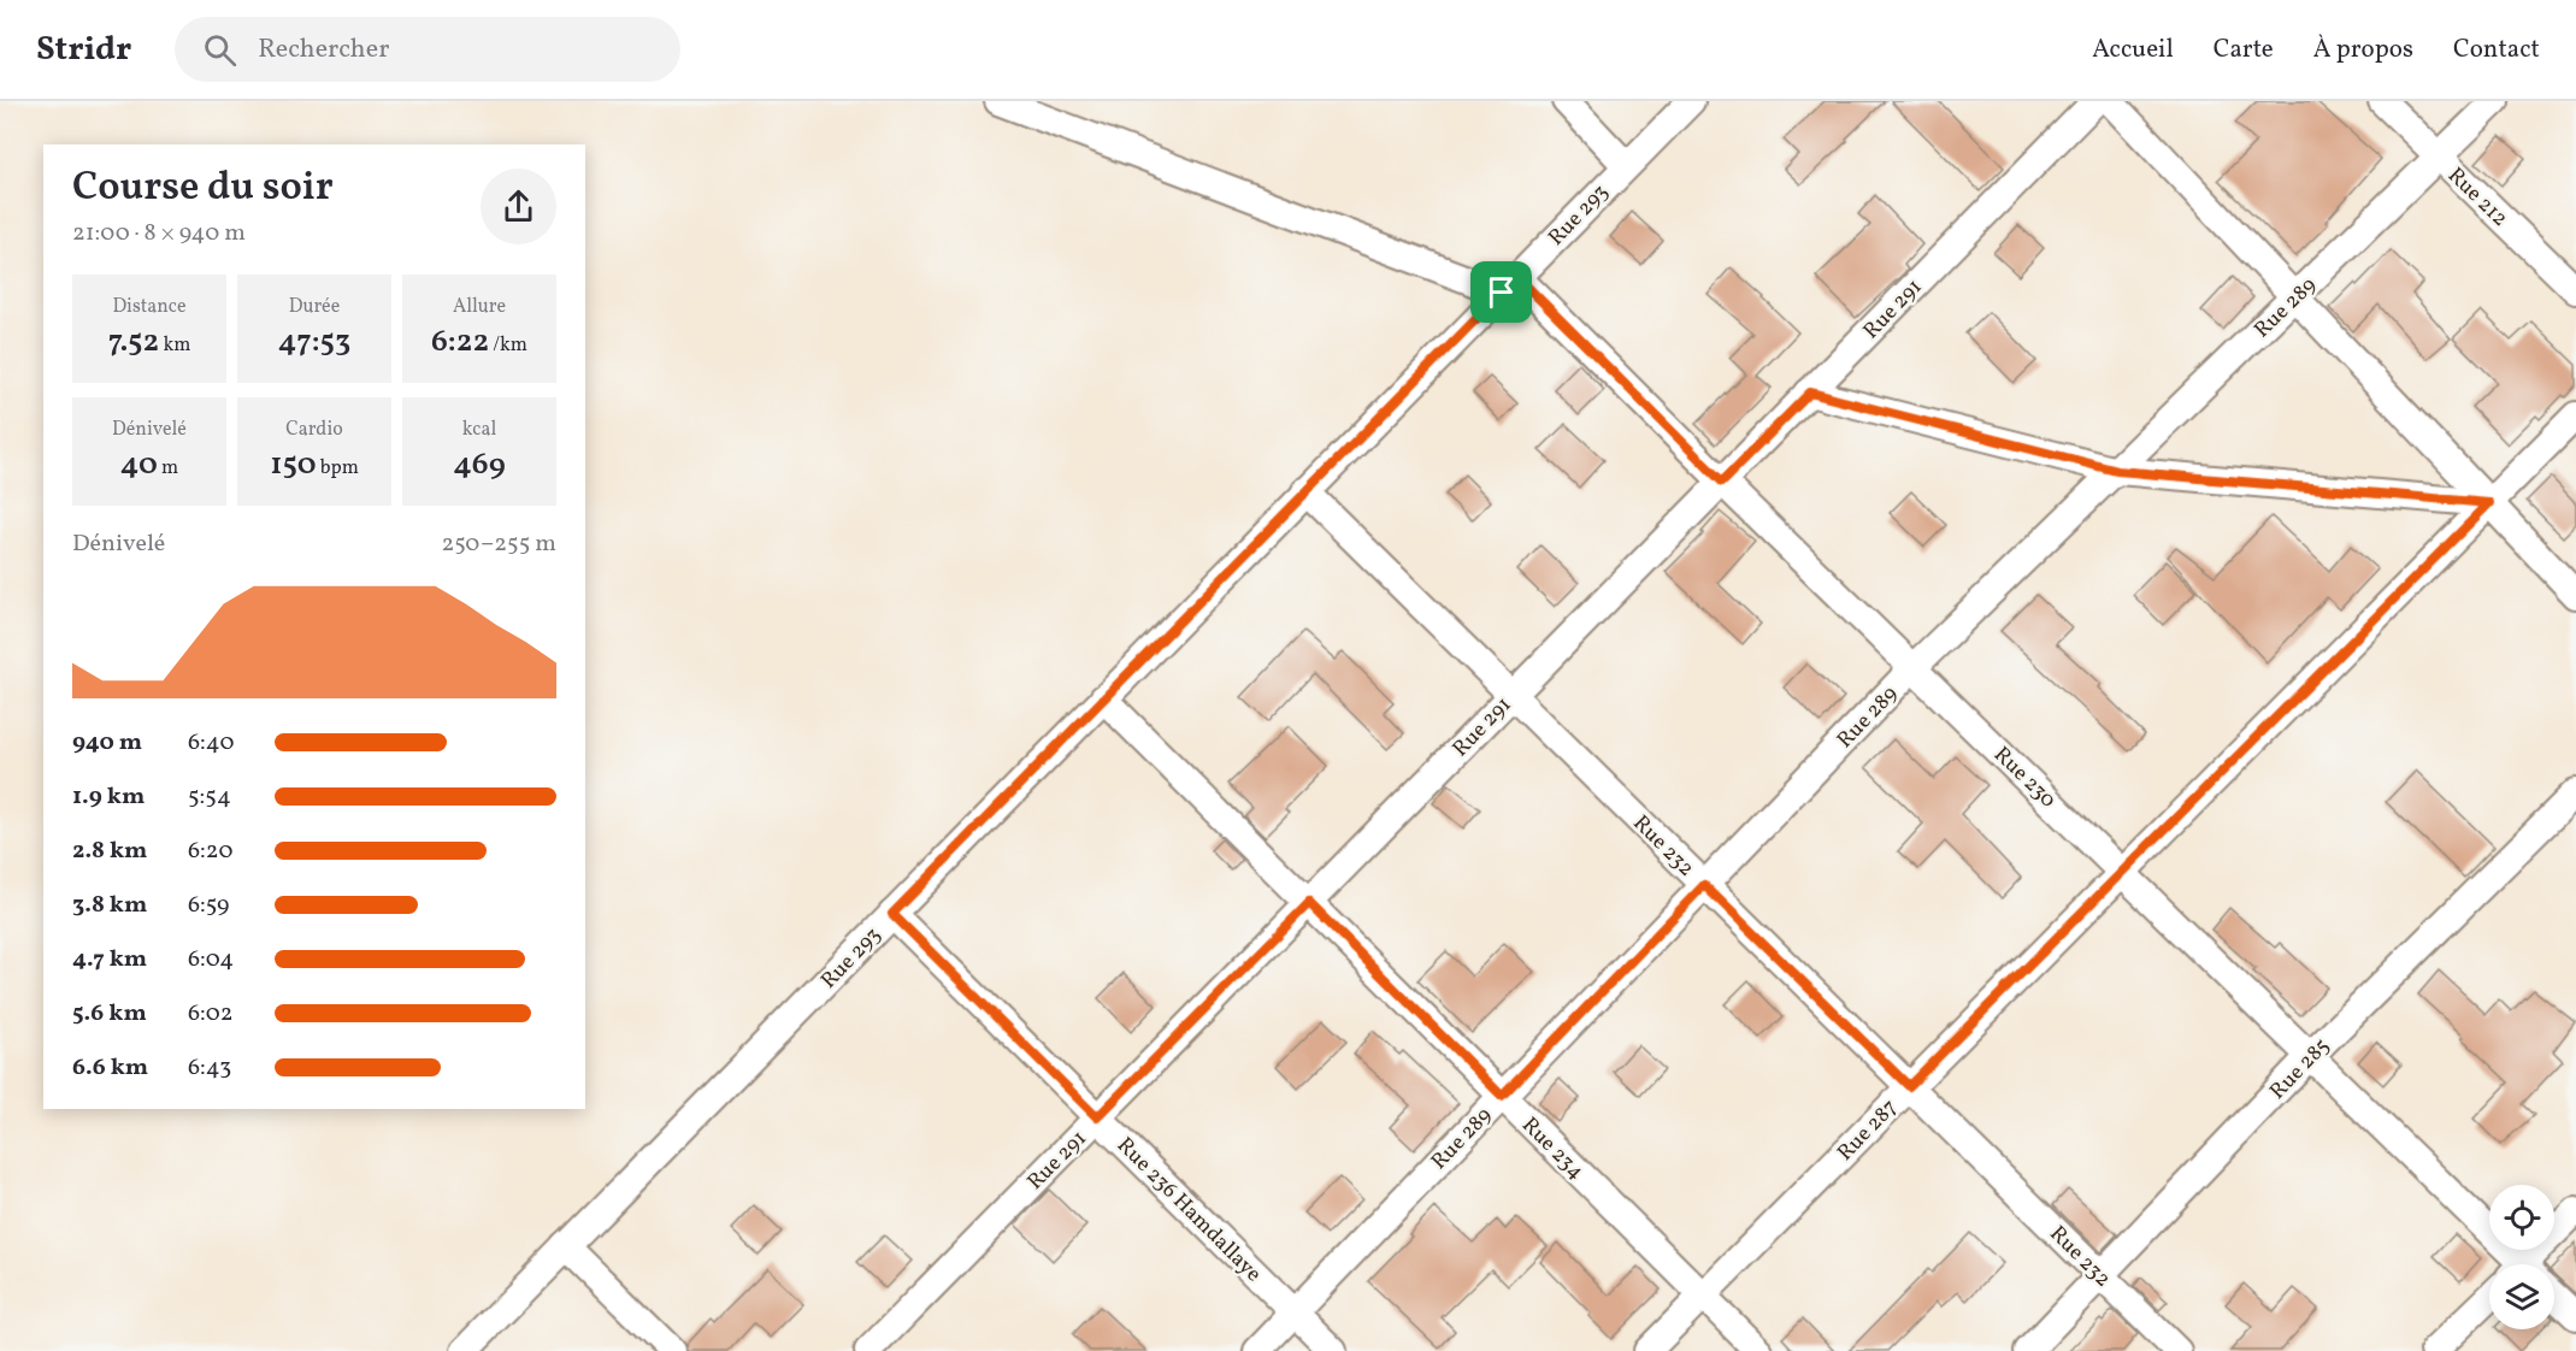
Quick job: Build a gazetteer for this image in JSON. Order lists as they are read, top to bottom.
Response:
{
  "streets": {
    "street": [
      "Rue 212",
      "Rue 293",
      "Rue 289",
      "Rue 291",
      "Rue 230",
      "Rue 232",
      "Rue 285",
      "Rue 287",
      "Rue 234",
      "Rue 236 Hamdallaye"
    ]
  },
  "crossings": [
    ["Rue 212", "Rue 289"],
    ["Rue 293", "Rue 230"],
    ["Rue 293", "Rue 232"],
    ["Rue 293", "Rue 234"],
    ["Rue 293", "Rue 236 Hamdallaye"],
    ["Rue 289", "Rue 230"],
    ["Rue 289", "Rue 232"],
    ["Rue 289", "Rue 234"],
    ["Rue 289", "Rue 236 Hamdallaye"],
    ["Rue 291", "Rue 230"],
    ["Rue 291", "Rue 232"],
    ["Rue 291", "Rue 234"],
    ["Rue 291", "Rue 236 Hamdallaye"],
    ["Rue 230", "Rue 285"],
    ["Rue 230", "Rue 287"],
    ["Rue 232", "Rue 285"],
    ["Rue 232", "Rue 287"],
    ["Rue 287", "Rue 234"]
  ],
  "page": {
    "header": "Stridr",
    "search": "Rechercher",
    "nav": [
      "Accueil",
      "Carte",
      "À propos",
      "Contact"
    ],
    "heading": ["Course du soir", "21:00 · 8 × 940 m"],
    "stats": [
      ["Distance", "7.52 km"],
      ["Durée", "47:53"],
      ["Allure", "6:22 /km"],
      ["Dénivelé", "40 m"],
      ["Cardio", "150 bpm"],
      ["kcal", "469"]
    ],
    "chart": ["Dénivelé", "250–255 m"],
    "list": [
      {
        "name": "940 m",
        "note": "6:40"
      },
      {
        "name": "1.9 km",
        "note": "5:54"
      },
      {
        "name": "2.8 km",
        "note": "6:20"
      },
      {
        "name": "3.8 km",
        "note": "6:59"
      },
      {
        "name": "4.7 km",
        "note": "6:04"
      },
      {
        "name": "5.6 km",
        "note": "6:02"
      },
      {
        "name": "6.6 km",
        "note": "6:43"
      }
    ]
  }
}
